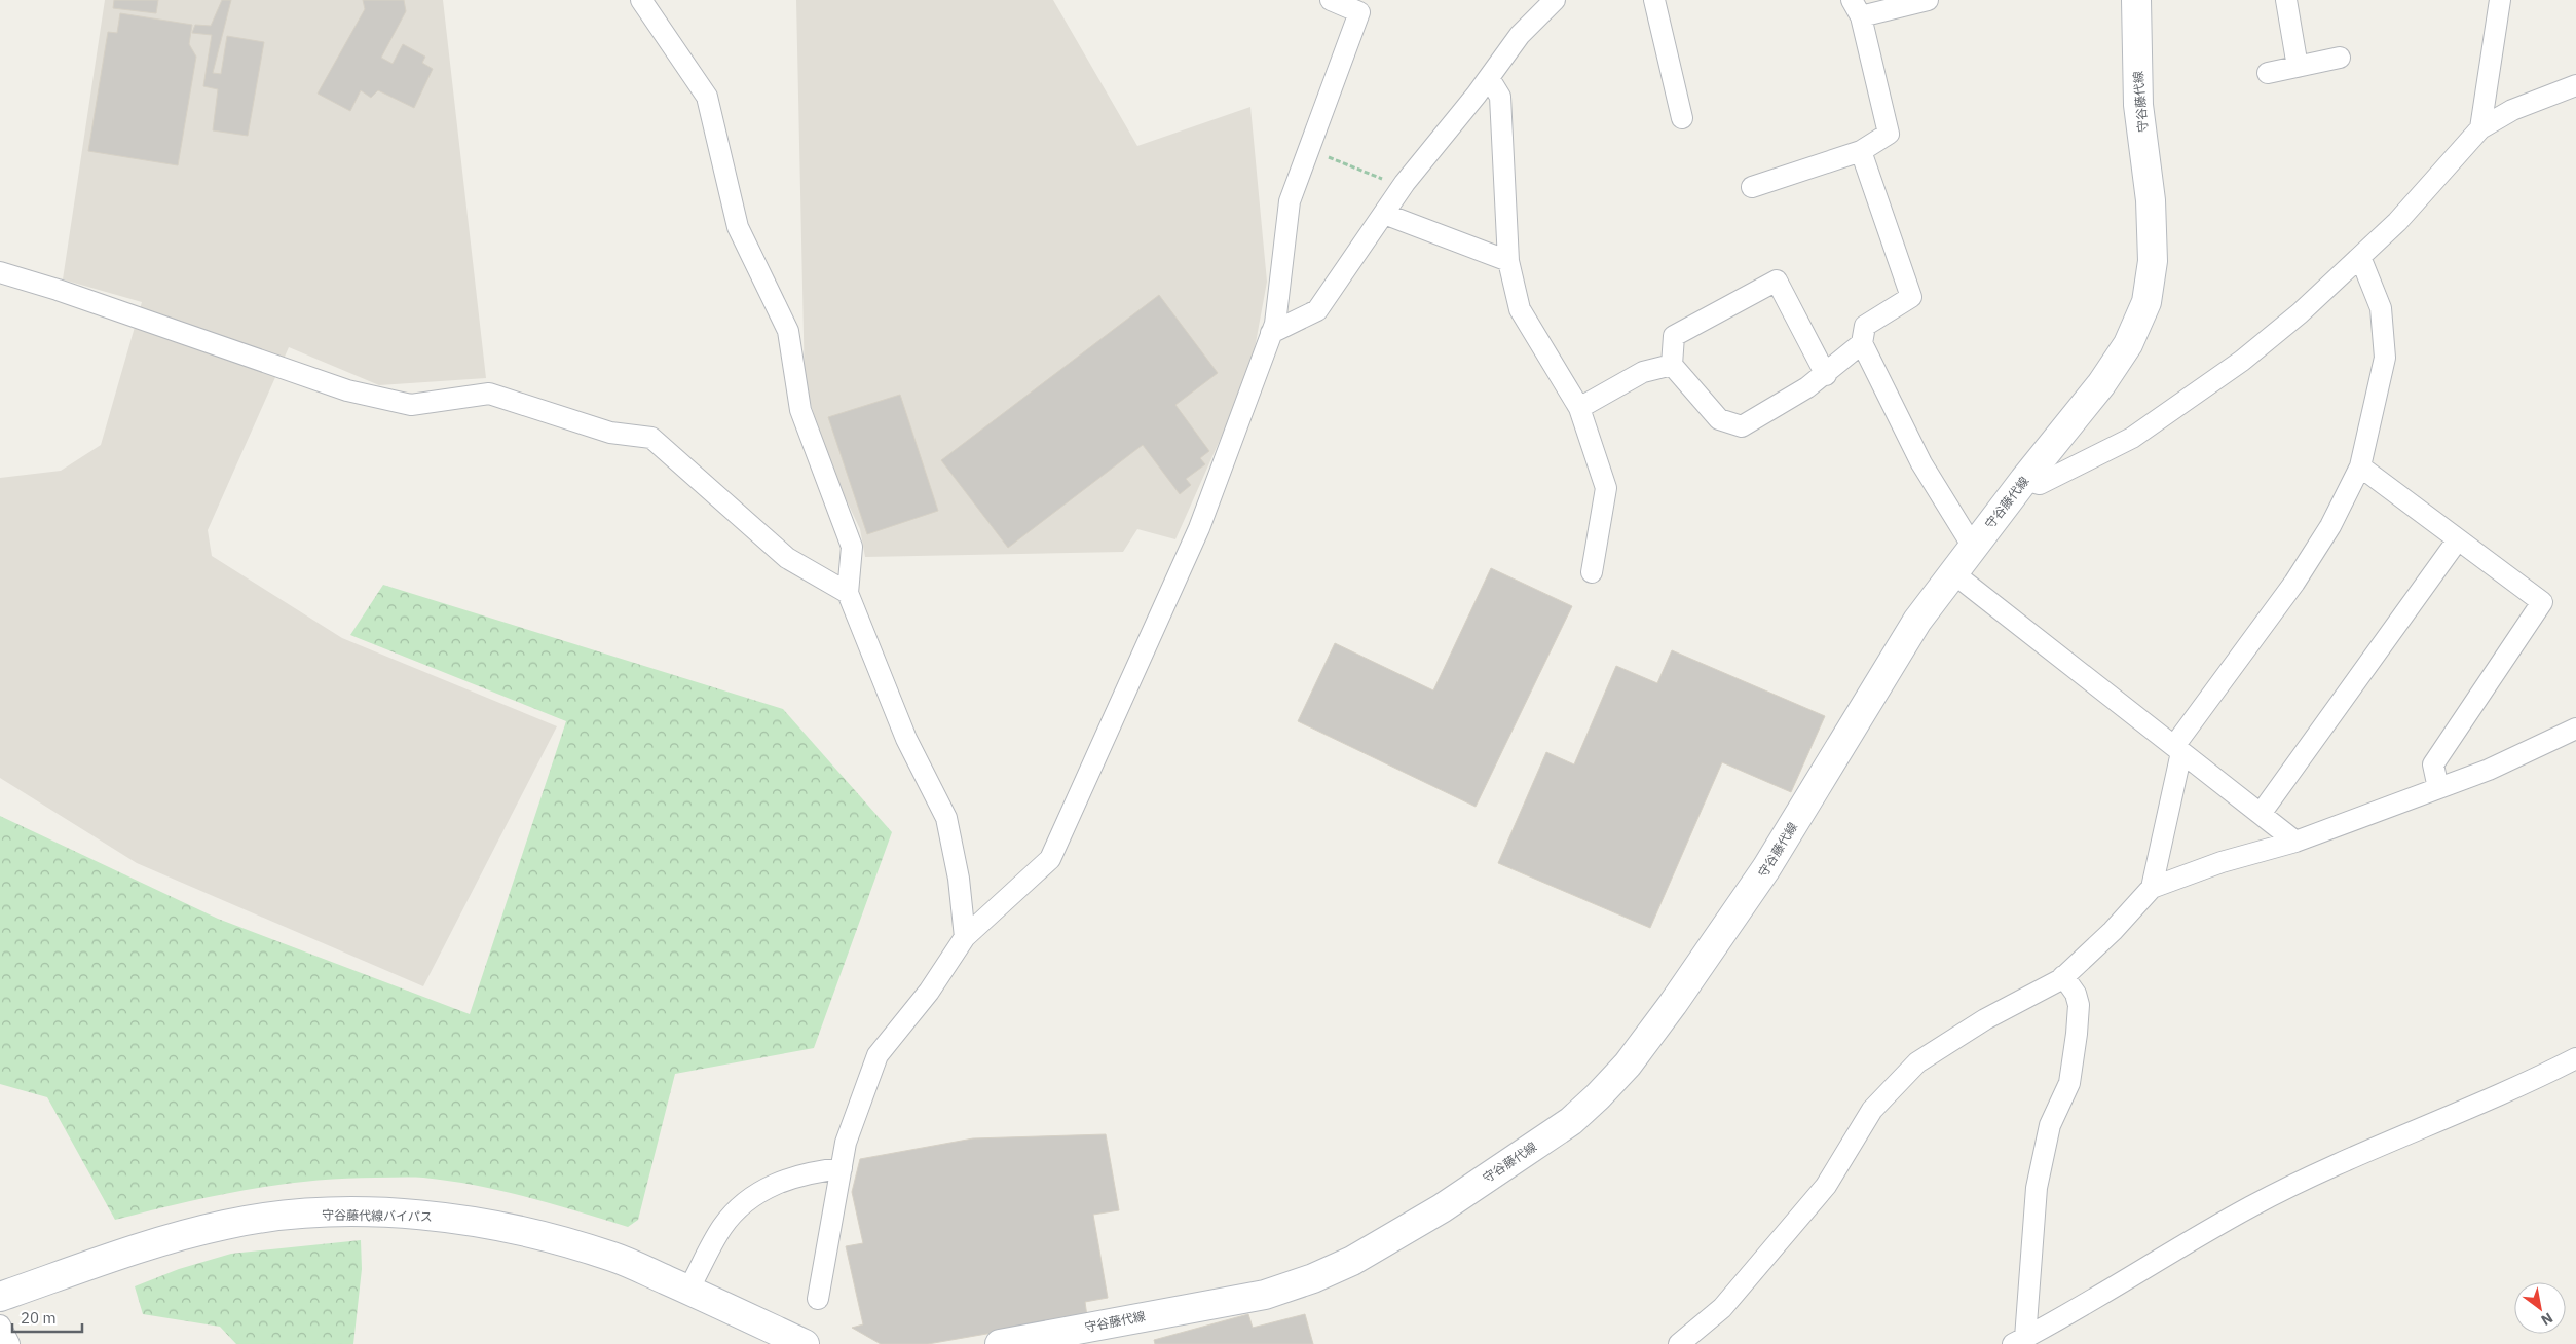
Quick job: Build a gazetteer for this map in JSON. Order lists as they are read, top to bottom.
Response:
{
  "streets": {
    "main road": ["守谷藤代線", "守谷藤代線バイパス"]
  },
  "scale_bar": "20 m",
  "north": "bottom right"
}
